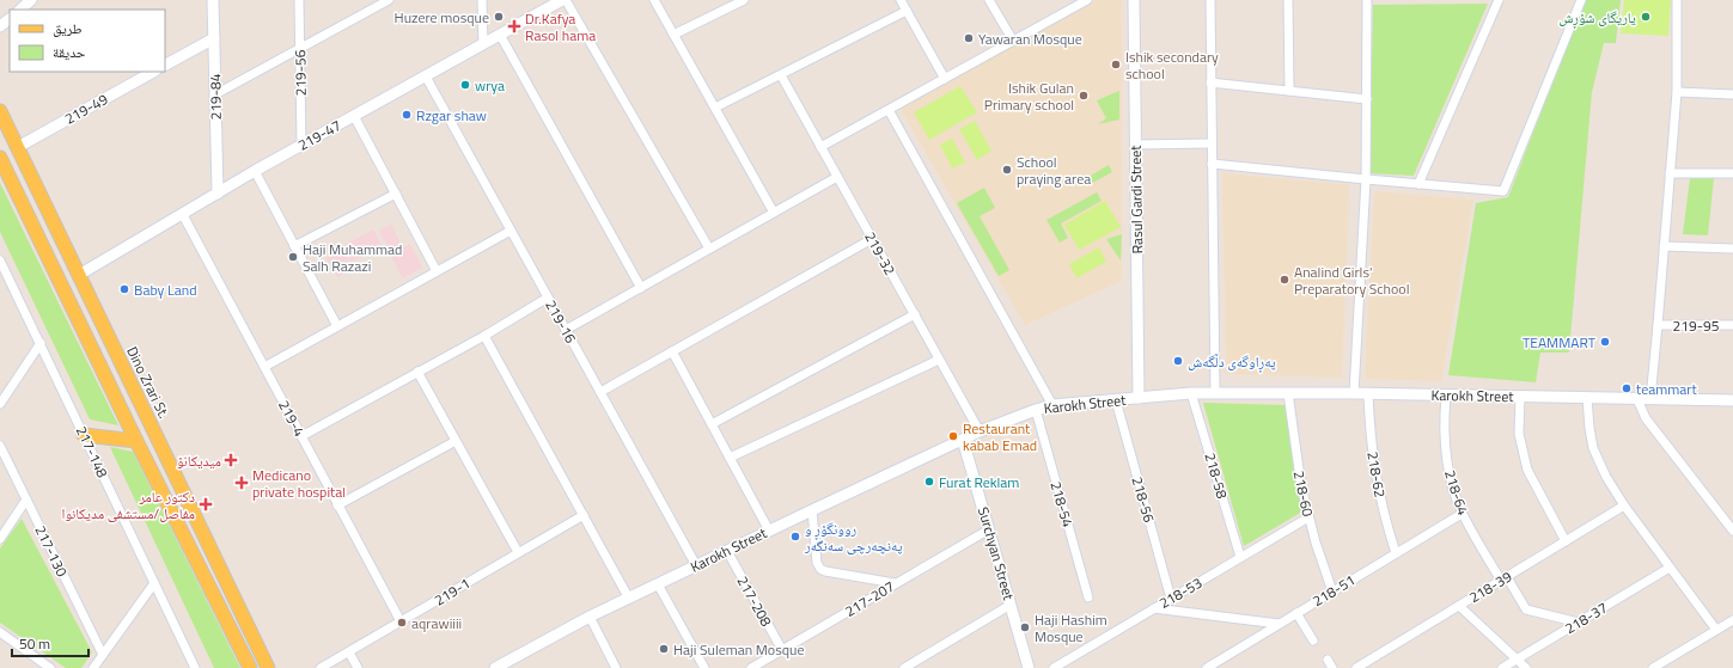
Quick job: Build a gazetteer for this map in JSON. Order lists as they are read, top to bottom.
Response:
{
  "streets": {
    "main road": ["Dino Zrari St."],
    "street": [
      "219-56",
      "219-84",
      "219-49",
      "219-47",
      "Rasul Gardi Street",
      "219-32",
      "219-16",
      "219-95",
      "Karokh Street",
      "219-4",
      "217-148",
      "218-62",
      "218-58",
      "218-64",
      "218-60",
      "218-56",
      "218-54",
      "217-130",
      "Surchyan Street",
      "218-39",
      "218-51",
      "219-1",
      "218-53",
      "217-207",
      "217-208",
      "218-37"
    ]
  },
  "crossings": [
    ["219-56", "219-47"],
    ["219-84", "219-47"],
    ["219-49", "Dino Zrari St."],
    ["219-47", "219-16"],
    ["219-47", "Dino Zrari St."],
    ["219-47", "219-4"],
    ["Rasul Gardi Street", "Karokh Street"],
    ["219-32", "Karokh Street"],
    ["219-16", "Karokh Street"],
    ["Karokh Street", "218-62"],
    ["Karokh Street", "218-58"],
    ["Karokh Street", "218-64"],
    ["Karokh Street", "218-60"],
    ["Karokh Street", "218-56"],
    ["Karokh Street", "218-54"],
    ["Karokh Street", "Surchyan Street"],
    ["Karokh Street", "217-208"],
    ["219-4", "219-1"],
    ["218-62", "218-51"],
    ["218-58", "218-53"],
    ["218-64", "218-39"],
    ["218-64", "218-51"],
    ["218-64", "218-37"],
    ["218-60", "218-51"],
    ["218-60", "218-53"],
    ["218-56", "218-53"],
    ["Surchyan Street", "217-207"],
    ["217-207", "217-208"]
  ],
  "places": {
    "other": [
      "Huzere mosque",
      "یاریگای شۆڕش",
      "Yawaran Mosque",
      "Ishik secondary school",
      "wrya",
      "Ishik Gulan Primary school",
      "Rzgar shaw",
      "School praying area",
      "Haji Muhammad Salh Razazi",
      "Analind Girls' Preparatory School",
      "Baby Land",
      "TEAMMART",
      "پەڕاوگەی دڵگەش",
      "teammart",
      "Restaurant kabab Emad",
      "Furat Reklam",
      "روونگۆڕ و پەنچەرچی سەنگەر",
      "aqrawiiii",
      "Haji Hashim Mosque",
      "Haji Suleman Mosque"
    ],
    "health": [
      "Dr.Kafya Rasol hama",
      "میدیکانۆ",
      "Medicano private hospital",
      "دكتور عامر مفاصل/مستشفى مديكانوا"
    ]
  },
  "legend": ["طريق", "حديقة"],
  "scale_bar": "50 m"
}
